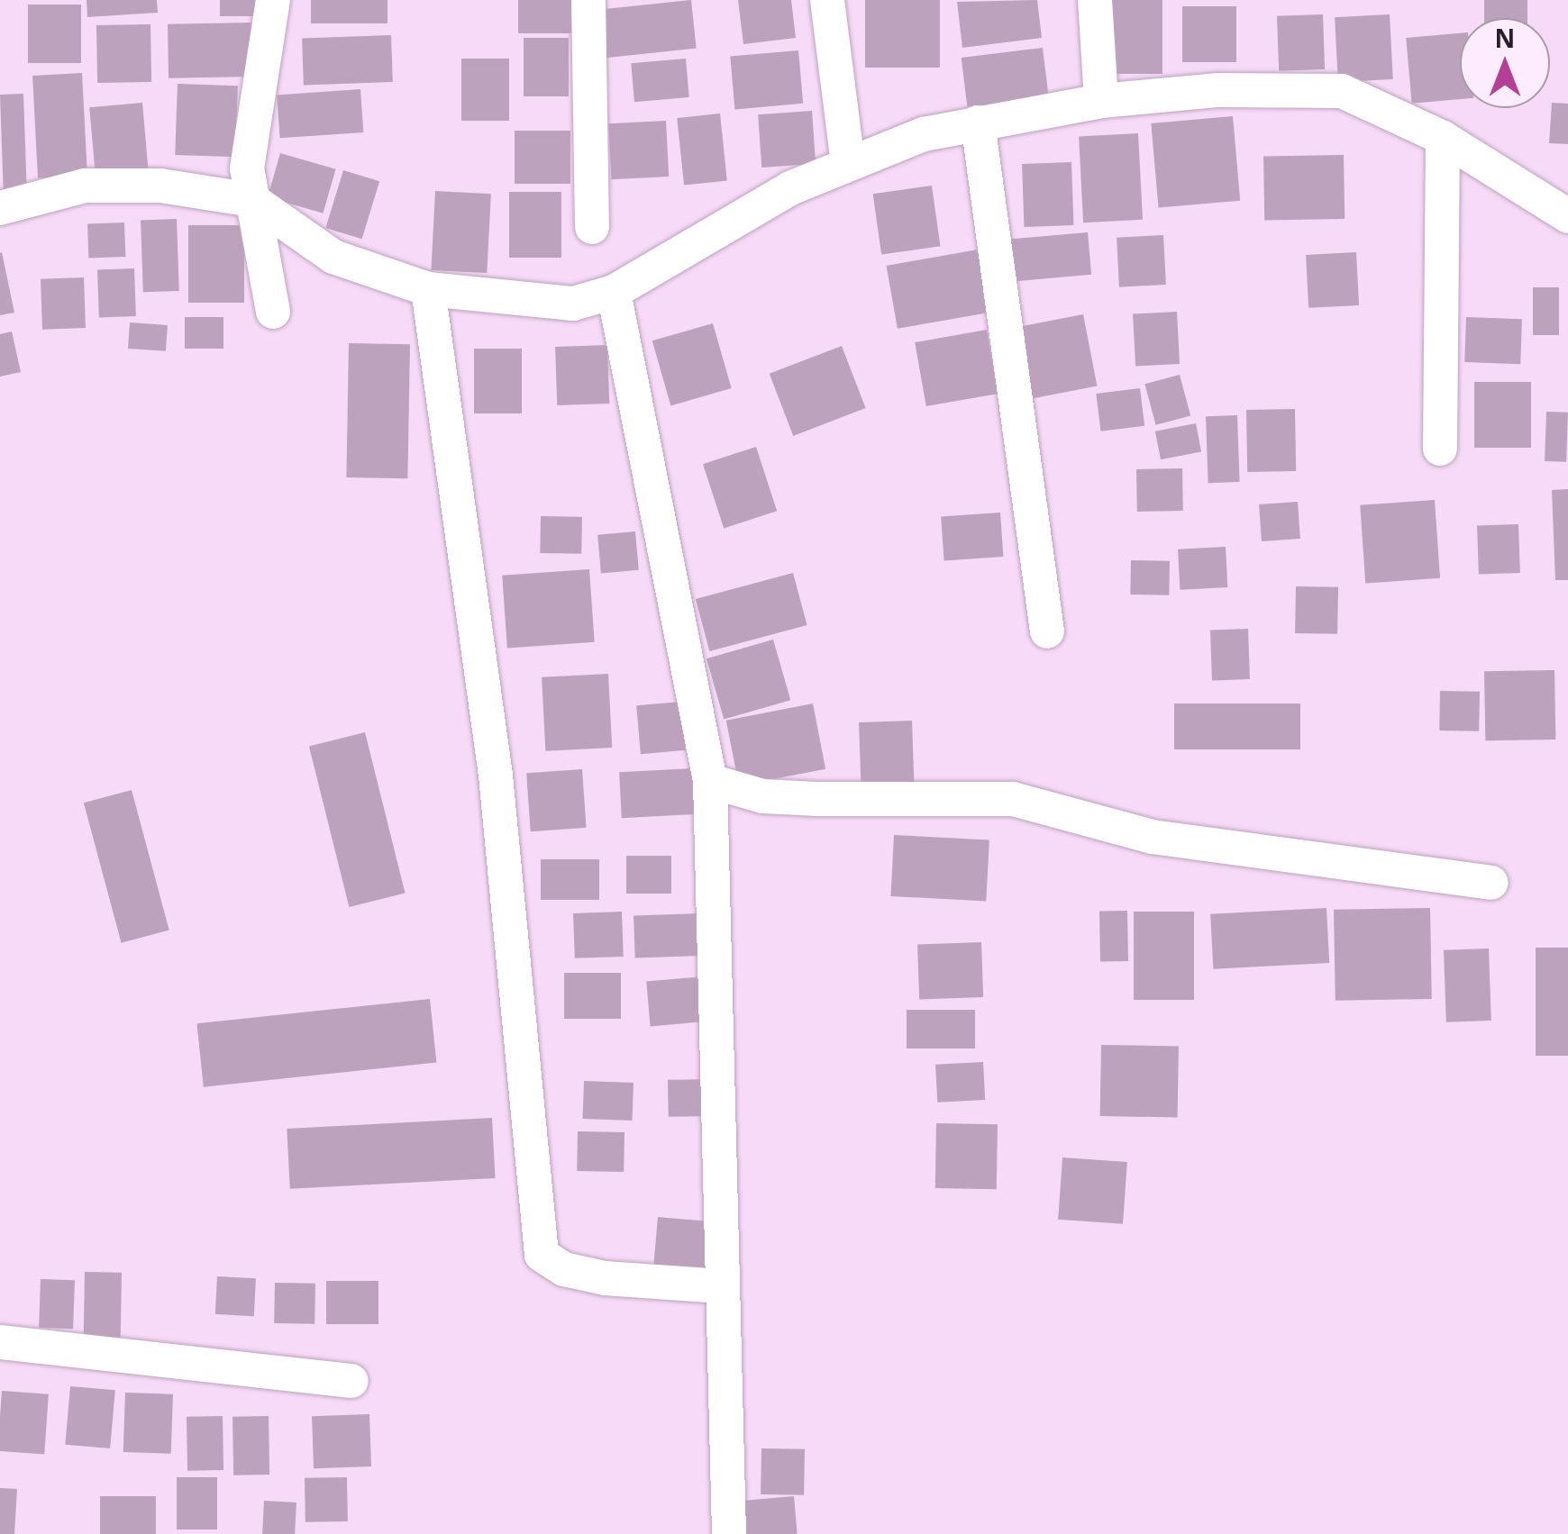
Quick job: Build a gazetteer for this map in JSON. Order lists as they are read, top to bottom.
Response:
{
  "north": "top"
}
